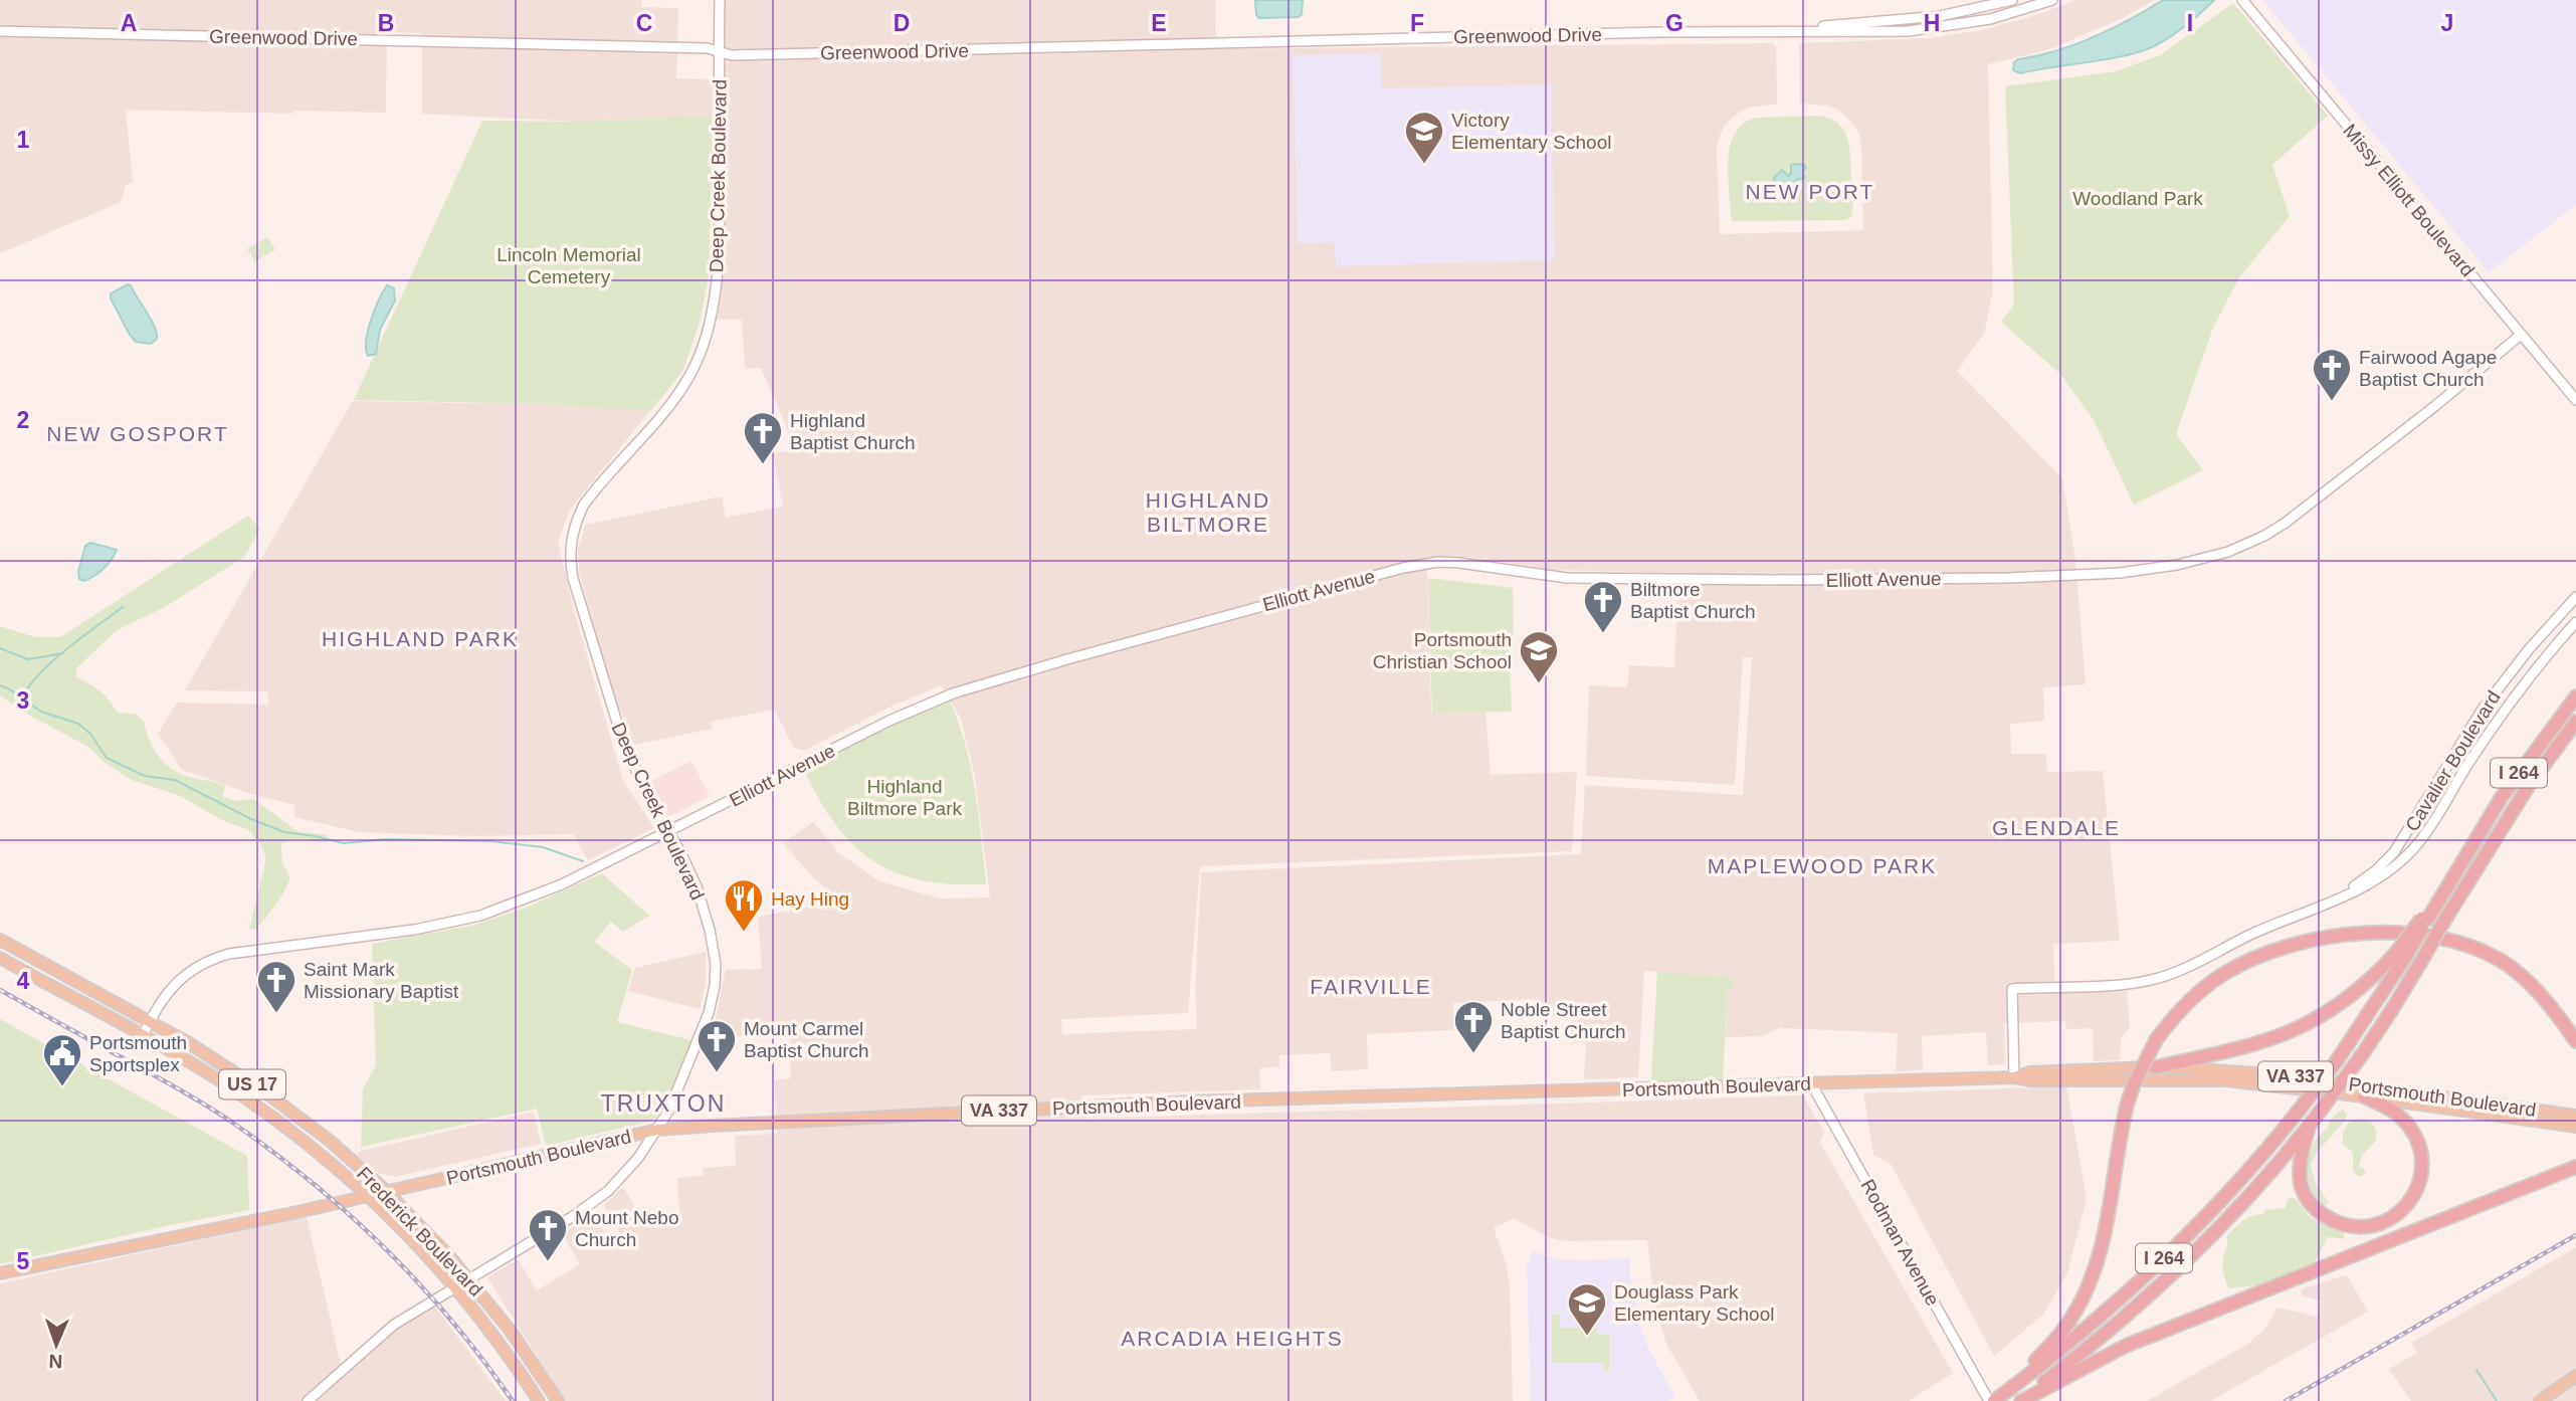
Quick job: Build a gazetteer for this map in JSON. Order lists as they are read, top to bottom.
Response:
{
  "streets": {
    "highway": ["I 264"],
    "main road": [
      "VA 337",
      "US 17",
      "Portsmouth Boulevard",
      "Frederick Boulevard"
    ],
    "street": [
      "Greenwood Drive",
      "Deep Creek Boulevard",
      "Missy Elliott Boulevard",
      "Elliott Avenue",
      "Cavalier Boulevard",
      "Rodman Avenue"
    ]
  },
  "crossings": [
    ["Greenwood Drive", "Deep Creek Boulevard"],
    ["Deep Creek Boulevard", "Elliott Avenue"],
    ["Deep Creek Boulevard", "Portsmouth Boulevard"],
    ["Deep Creek Boulevard", "Frederick Boulevard"],
    ["Missy Elliott Boulevard", "Elliott Avenue"],
    ["Elliott Avenue", "Frederick Boulevard"],
    ["Cavalier Boulevard", "Portsmouth Boulevard"],
    ["I 264", "Rodman Avenue"],
    ["Portsmouth Boulevard", "Frederick Boulevard"],
    ["Portsmouth Boulevard", "Rodman Avenue"]
  ],
  "districts": [
    "NEW PORT",
    "NEW GOSPORT",
    "HIGHLAND BILTMORE",
    "HIGHLAND PARK",
    "GLENDALE",
    "MAPLEWOOD PARK",
    "FAIRVILLE",
    "TRUXTON",
    "ARCADIA HEIGHTS"
  ],
  "parks": ["Woodland Park", "Lincoln Memorial Cemetery", "Highland Biltmore Park"],
  "places": {
    "school or university": ["Victory Elementary School", "Portsmouth Christian School", "Douglass Park Elementary School"],
    "church": [
      "Fairwood Agape Baptist Church",
      "Highland Baptist Church",
      "Biltmore Baptist Church",
      "Saint Mark Missionary Baptist",
      "Noble Street Baptist Church",
      "Mount Carmel Baptist Church",
      "Mount Nebo Church"
    ],
    "restaurant": ["Hay Hing"],
    "public building": ["Portsmouth Sportsplex"]
  },
  "north": "bottom",
  "grid": {
    "columns": [
      "A",
      "B",
      "C",
      "D",
      "E",
      "F",
      "G",
      "H",
      "I",
      "J"
    ],
    "rows": [
      "1",
      "2",
      "3",
      "4",
      "5"
    ]
  }
}
